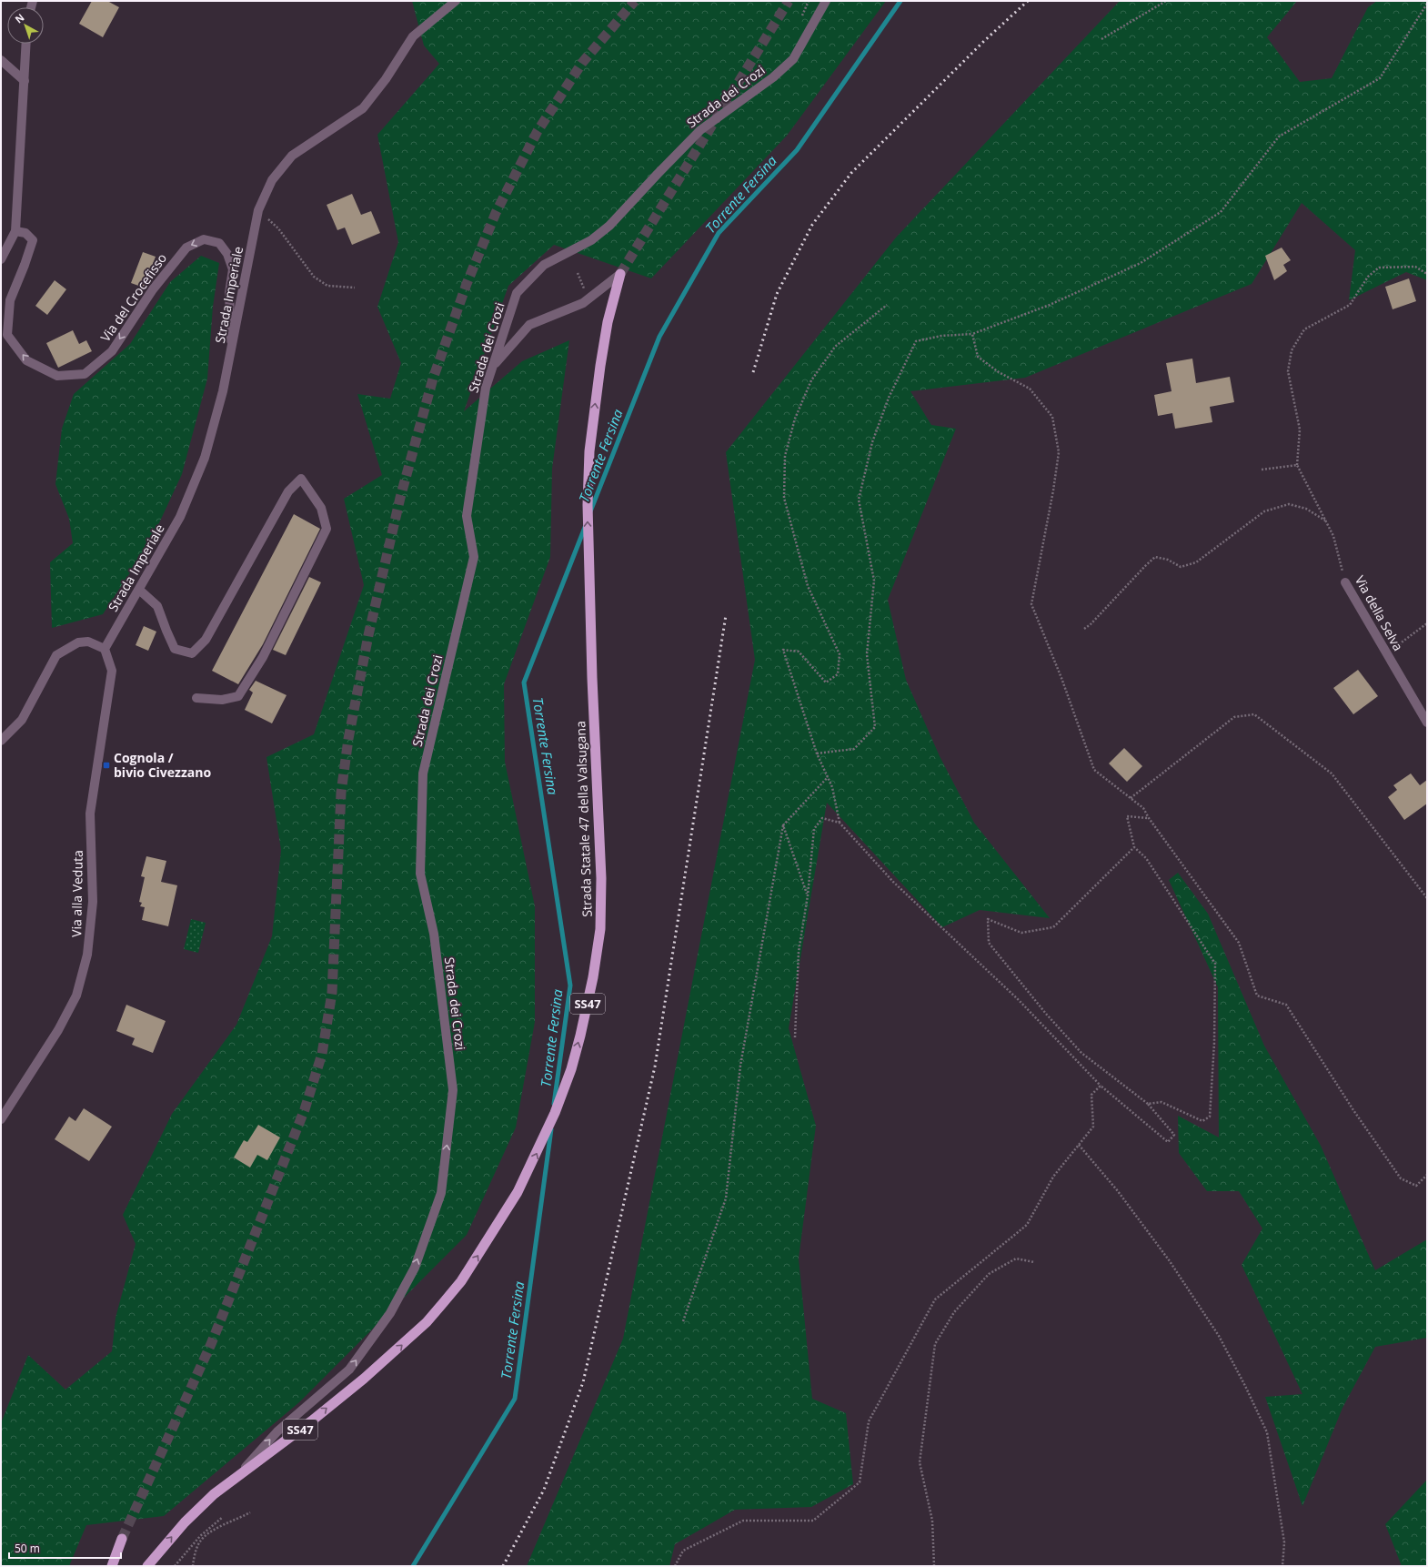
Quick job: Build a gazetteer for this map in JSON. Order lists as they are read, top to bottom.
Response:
{
  "streets": {
    "highway": ["Strada Statale 47 della Valsugana", "SS47"],
    "street": [
      "Strada dei Crozi",
      "Strada Imperiale",
      "Via del Crocefisso",
      "Via della Selva",
      "Via alla Veduta"
    ]
  },
  "crossings": [
    ["Strada dei Crozi", "Strada Statale 47 della Valsugana"],
    ["Strada Imperiale", "Via del Crocefisso"],
    ["Strada Imperiale", "Via alla Veduta"]
  ],
  "one_way": ["Strada dei Crozi", "Strada Statale 47 della Valsugana"],
  "water": ["Torrente Fersina"],
  "places": {
    "transit": ["Cognola / bivio Civezzano"]
  },
  "scale_bar": "50 m",
  "north": "top left"
}
